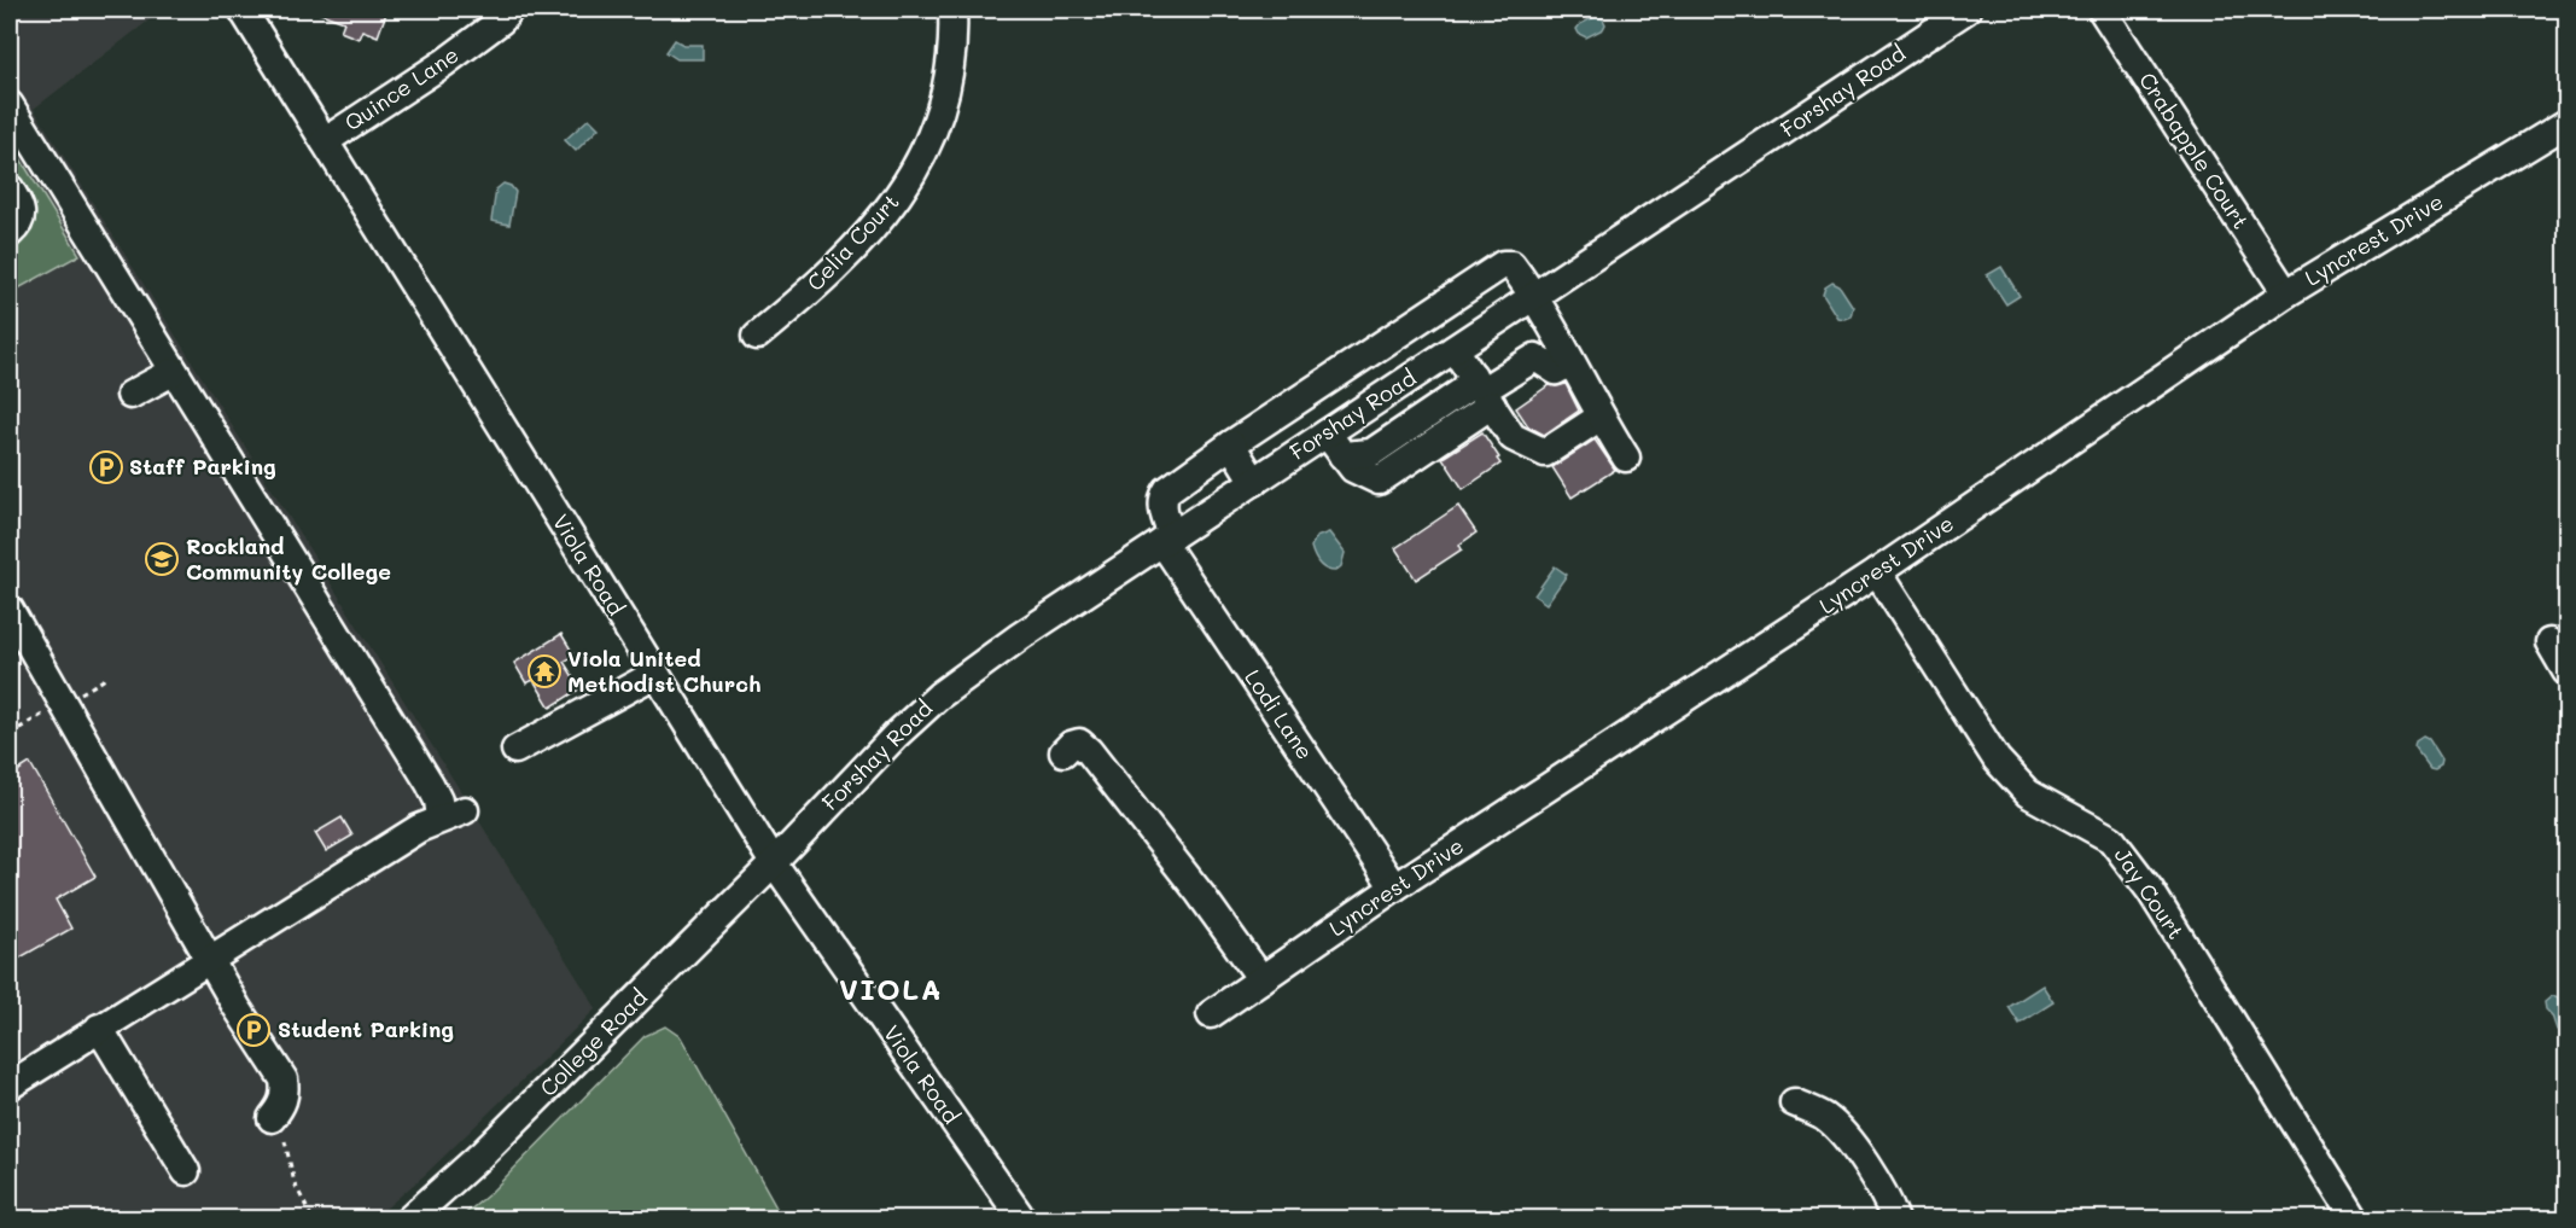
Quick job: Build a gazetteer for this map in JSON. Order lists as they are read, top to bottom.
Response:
{
  "streets": {
    "street": [
      "Quince Lane",
      "Forshay Road",
      "Crabapple Court",
      "Lyncrest Drive",
      "Celia Court",
      "Viola Road",
      "Lodi Lane",
      "Jay Court",
      "College Road"
    ]
  },
  "crossings": [
    ["Quince Lane", "Viola Road"],
    ["Forshay Road", "Viola Road"],
    ["Forshay Road", "Lodi Lane"],
    ["Forshay Road", "College Road"],
    ["Crabapple Court", "Lyncrest Drive"],
    ["Lyncrest Drive", "Lodi Lane"],
    ["Lyncrest Drive", "Jay Court"],
    ["Viola Road", "College Road"]
  ],
  "districts": ["VIOLA"],
  "places": {
    "parking": ["Staff Parking", "Student Parking"],
    "school or university": ["Rockland Community College"],
    "temple": ["Viola United Methodist Church"]
  }
}
